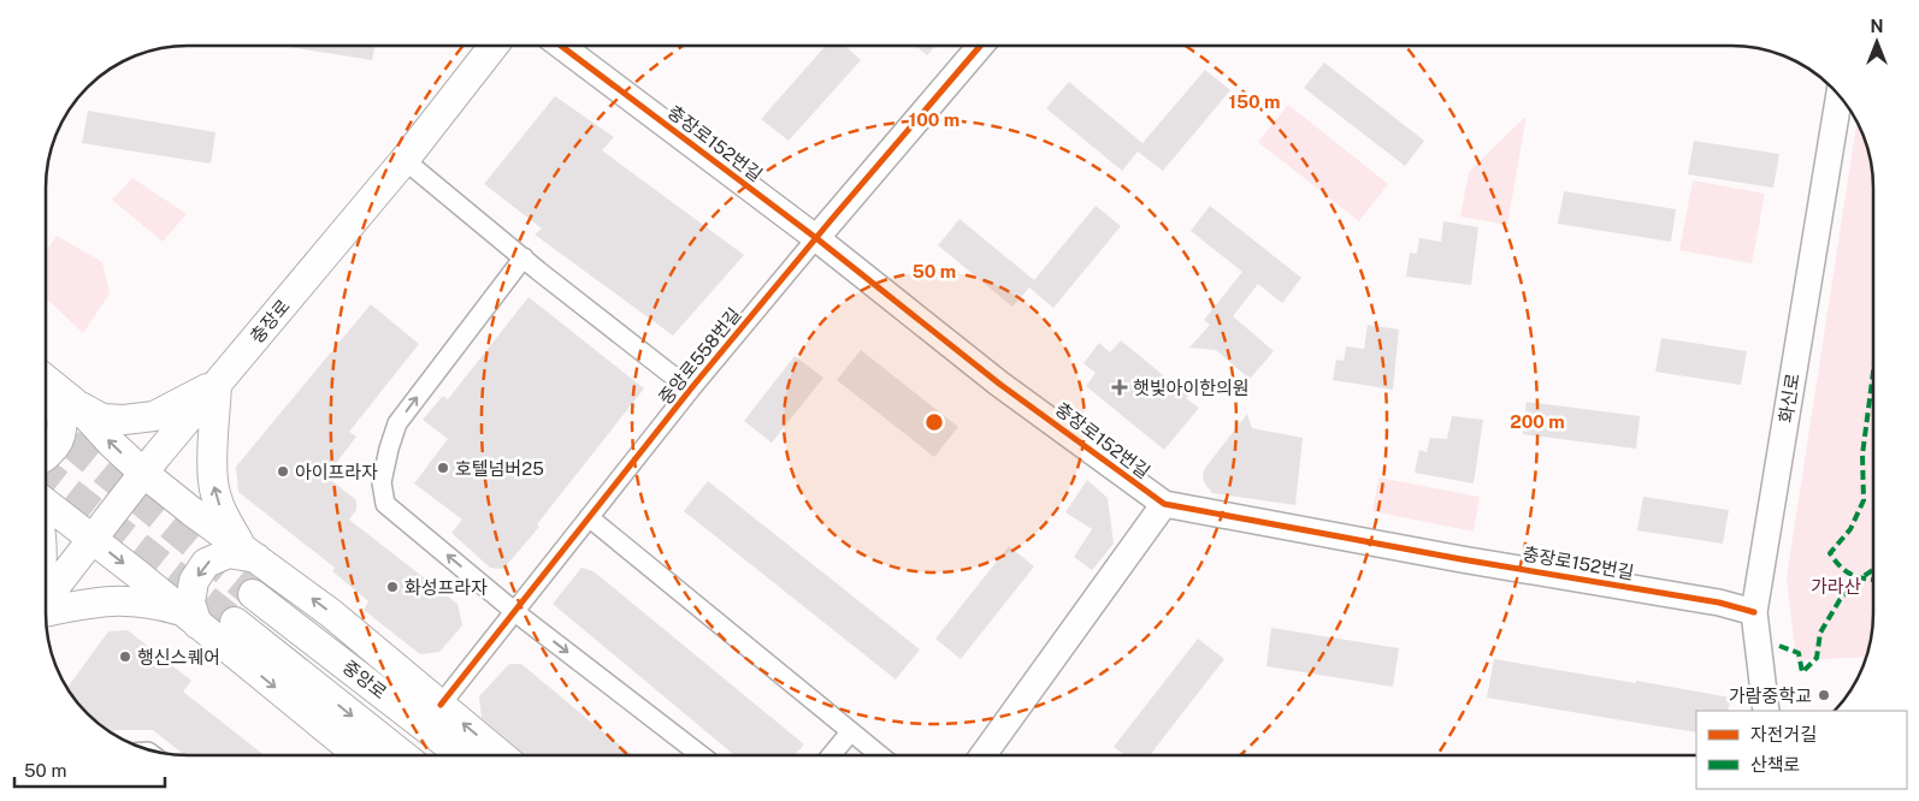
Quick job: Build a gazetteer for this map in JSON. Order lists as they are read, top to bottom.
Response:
{
  "streets": {
    "main road": ["충장로", "중앙로"],
    "street": ["충장로152번길", "중앙로558번길", "화신로"]
  },
  "crossings": [
    ["충장로152번길", "중앙로558번길"],
    ["충장로152번길", "화신로"]
  ],
  "parks": ["가라산"],
  "places": {
    "health": ["햇빛아이한의원"],
    "other": [
      "호텔넘버25",
      "아이프라자",
      "화성프라자",
      "행신스퀘어",
      "가람중학교"
    ]
  },
  "legend": ["자전거길", "산책로"],
  "scale_bar": "50 m",
  "north": "top",
  "rings": [
    "150 m",
    "100 m",
    "50 m",
    "200 m"
  ]
}
